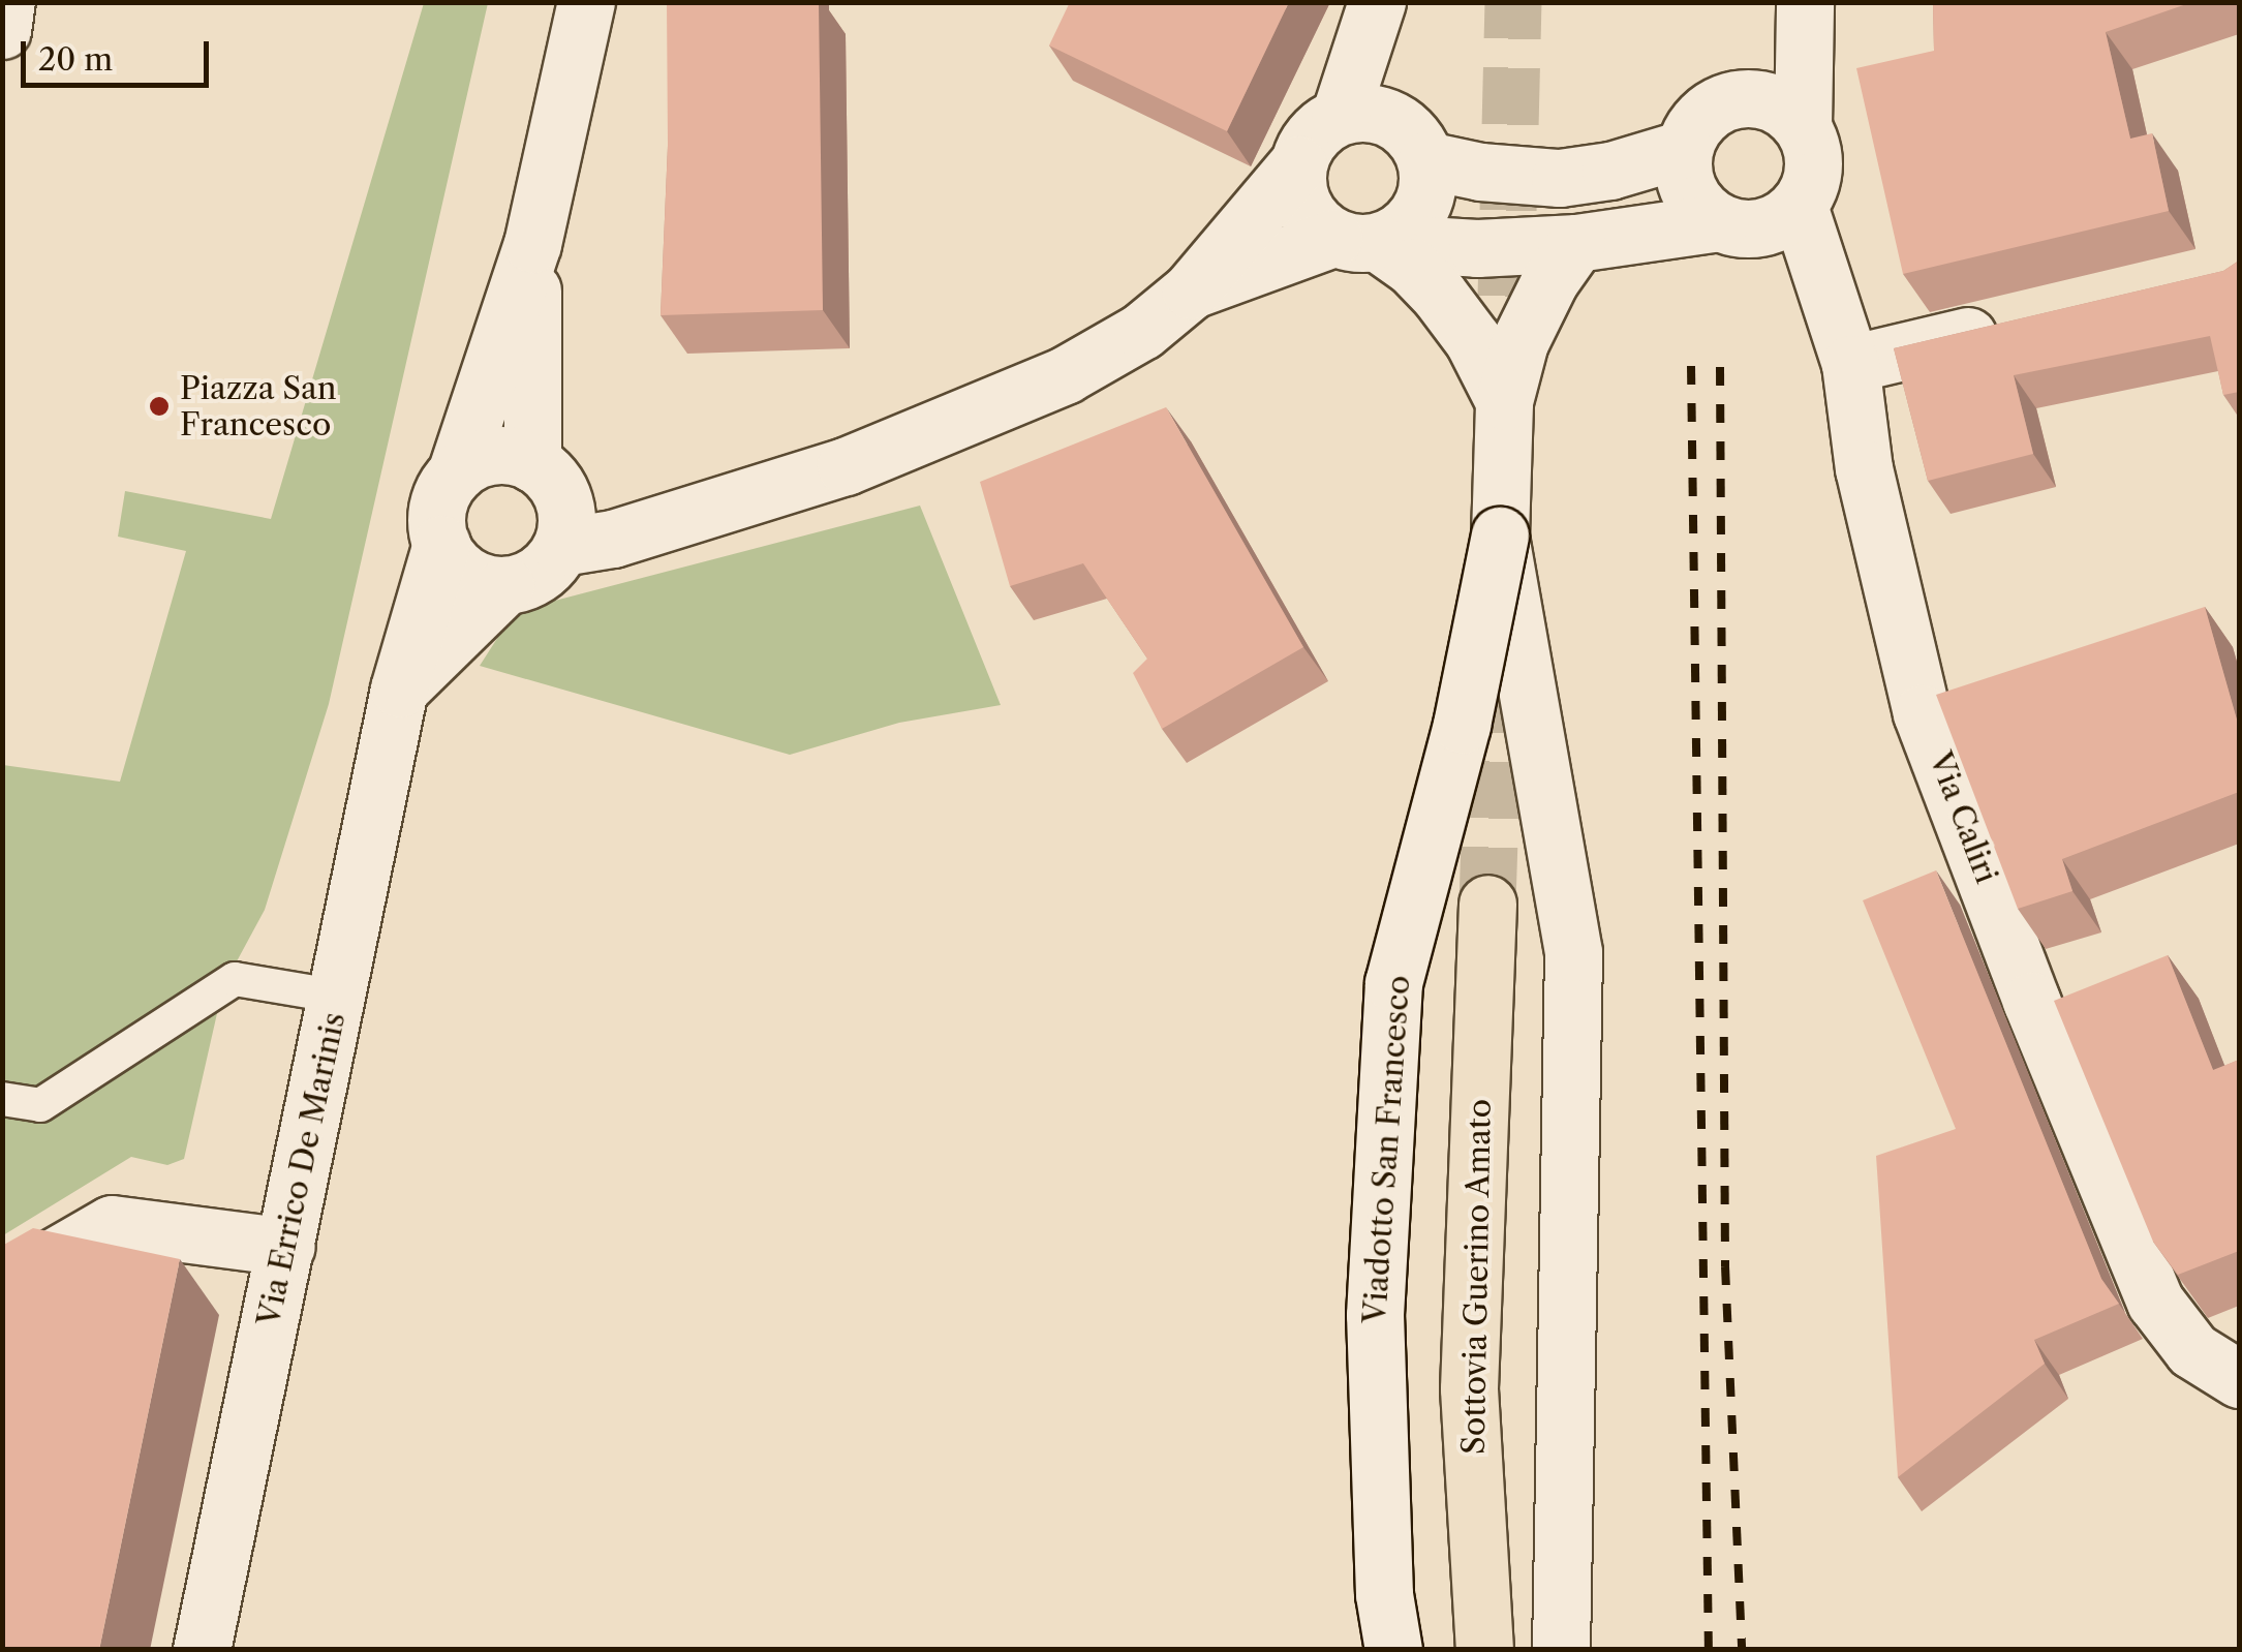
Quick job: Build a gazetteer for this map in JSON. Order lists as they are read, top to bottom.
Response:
{
  "streets": {
    "main road": [
      "Via Caliri",
      "Viadotto San Francesco",
      "Via Errico De Marinis",
      "Sottovia Guerino Amato"
    ]
  },
  "places": ["Piazza San Francesco"],
  "scale_bar": "20 m"
}
